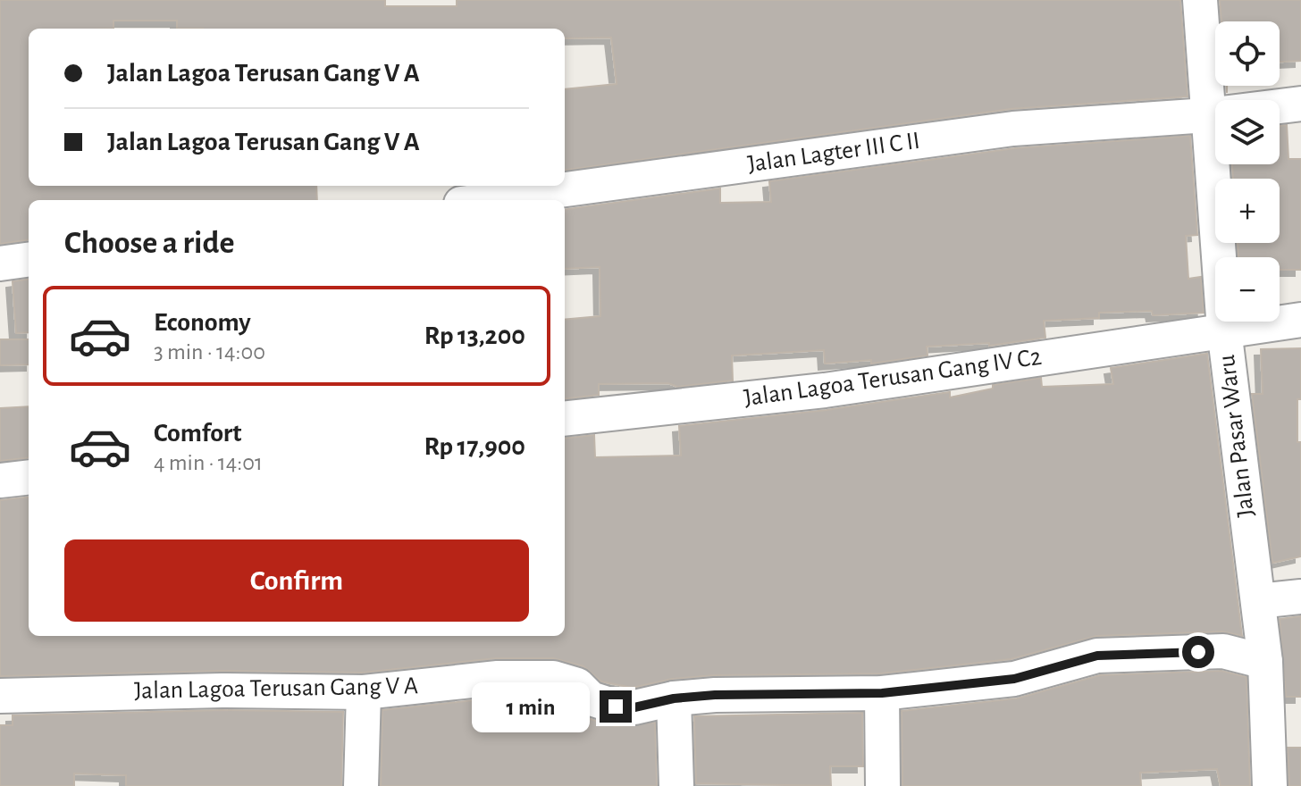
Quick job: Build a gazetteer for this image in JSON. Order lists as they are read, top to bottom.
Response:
{
  "streets": {
    "street": [
      "Jalan Lagter III C II",
      "Jalan Lagoa Terusan Gang IV C2",
      "Jalan Pasar Waru",
      "Jalan Lagoa Terusan Gang V A"
    ]
  },
  "crossings": [
    ["Jalan Lagter III C II", "Jalan Pasar Waru"],
    ["Jalan Lagoa Terusan Gang IV C2", "Jalan Pasar Waru"],
    ["Jalan Pasar Waru", "Jalan Lagoa Terusan Gang V A"]
  ],
  "page": {
    "map_buttons": ["+", "−"],
    "banner": ["Jalan Lagoa Terusan Gang V A", "Jalan Lagoa Terusan Gang V A"],
    "heading": "Choose a ride",
    "list": [
      {
        "name": "Economy",
        "note": "3 min · 14:00",
        "value": "Rp 13,200"
      },
      {
        "name": "Comfort",
        "note": "4 min · 14:01",
        "value": "Rp 17,900"
      }
    ],
    "buttons": "Confirm",
    "bubble": "1 min"
  }
}
